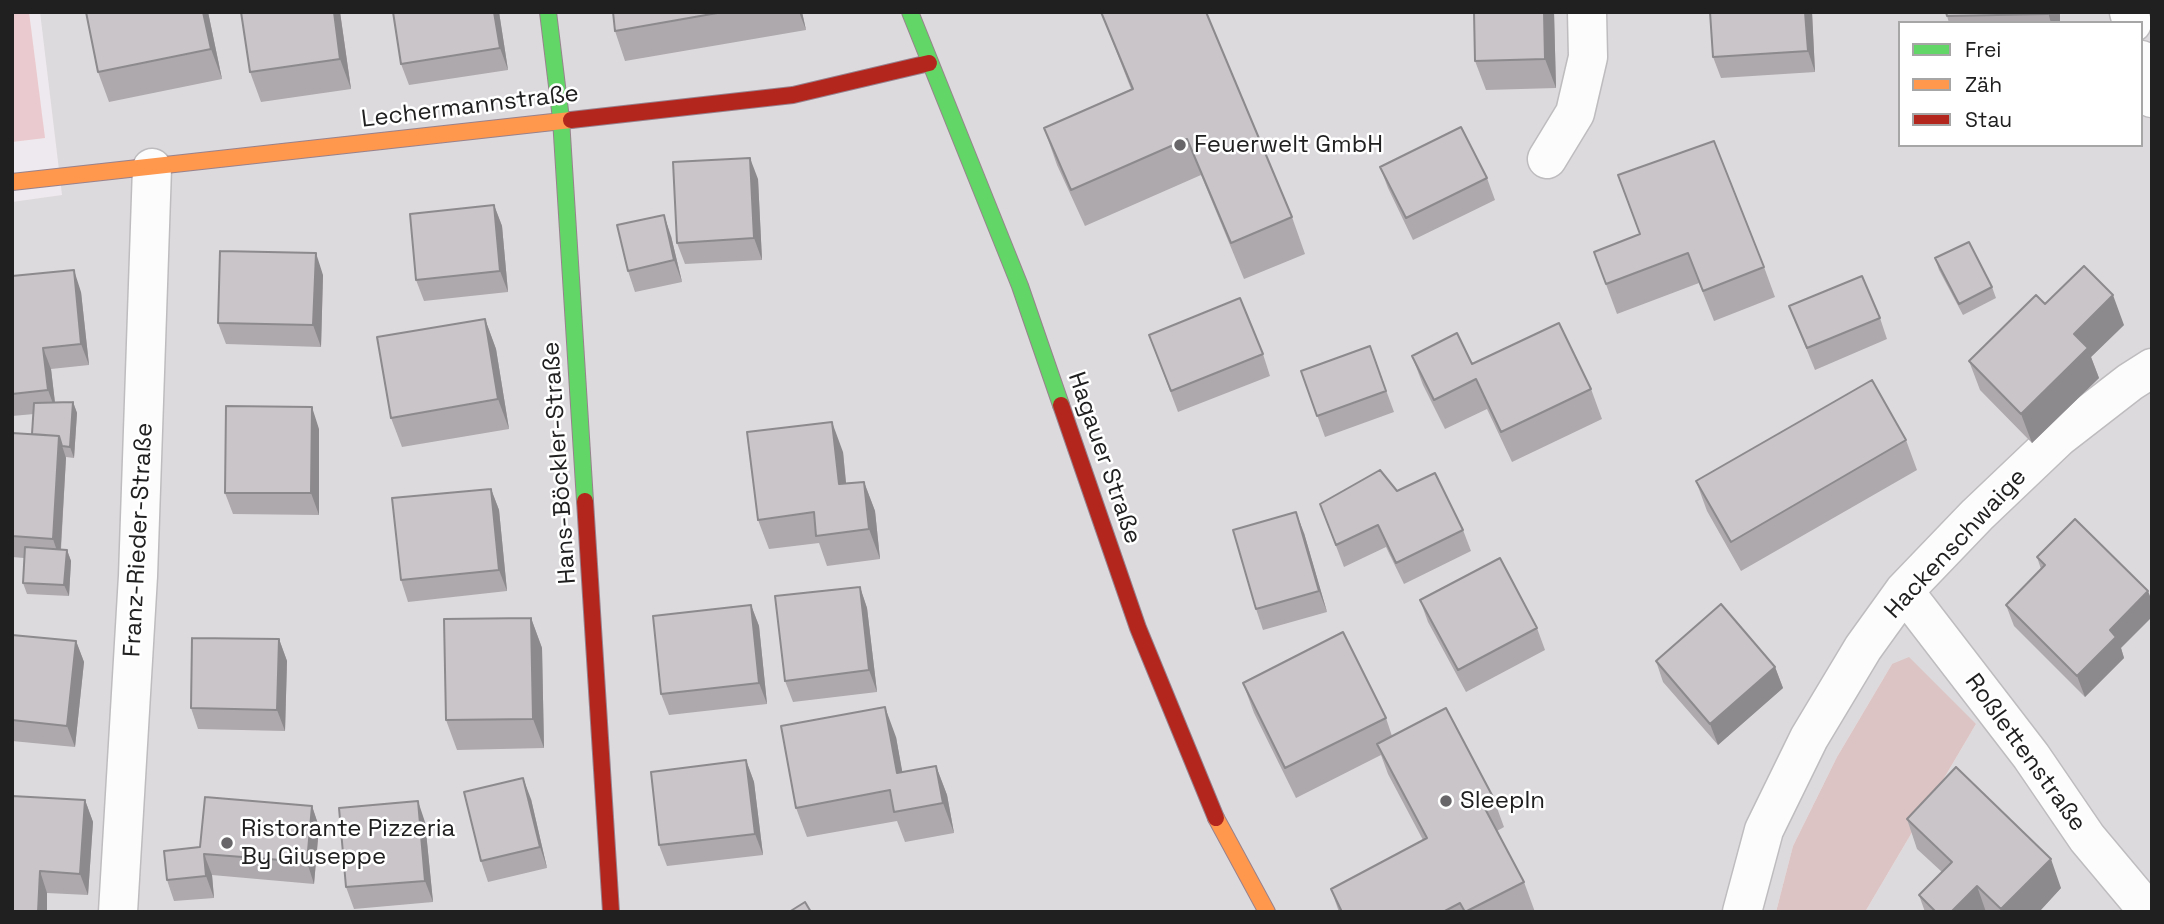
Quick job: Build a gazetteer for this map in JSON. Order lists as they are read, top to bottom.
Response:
{
  "streets": {
    "street": [
      "Lechermannstraße",
      "Hagauer Straße",
      "Hans-Böckler-Straße",
      "Franz-Rieder-Straße",
      "Hackenschwaige",
      "Roßlettenstraße"
    ]
  },
  "crossings": [
    ["Lechermannstraße", "Hagauer Straße"],
    ["Lechermannstraße", "Hans-Böckler-Straße"],
    ["Lechermannstraße", "Franz-Rieder-Straße"],
    ["Hackenschwaige", "Roßlettenstraße"]
  ],
  "places": ["Feuerwelt GmbH", "SleepIn", "Ristorante Pizzeria By Giuseppe"],
  "legend": ["Frei", "Zäh", "Stau"]
}
